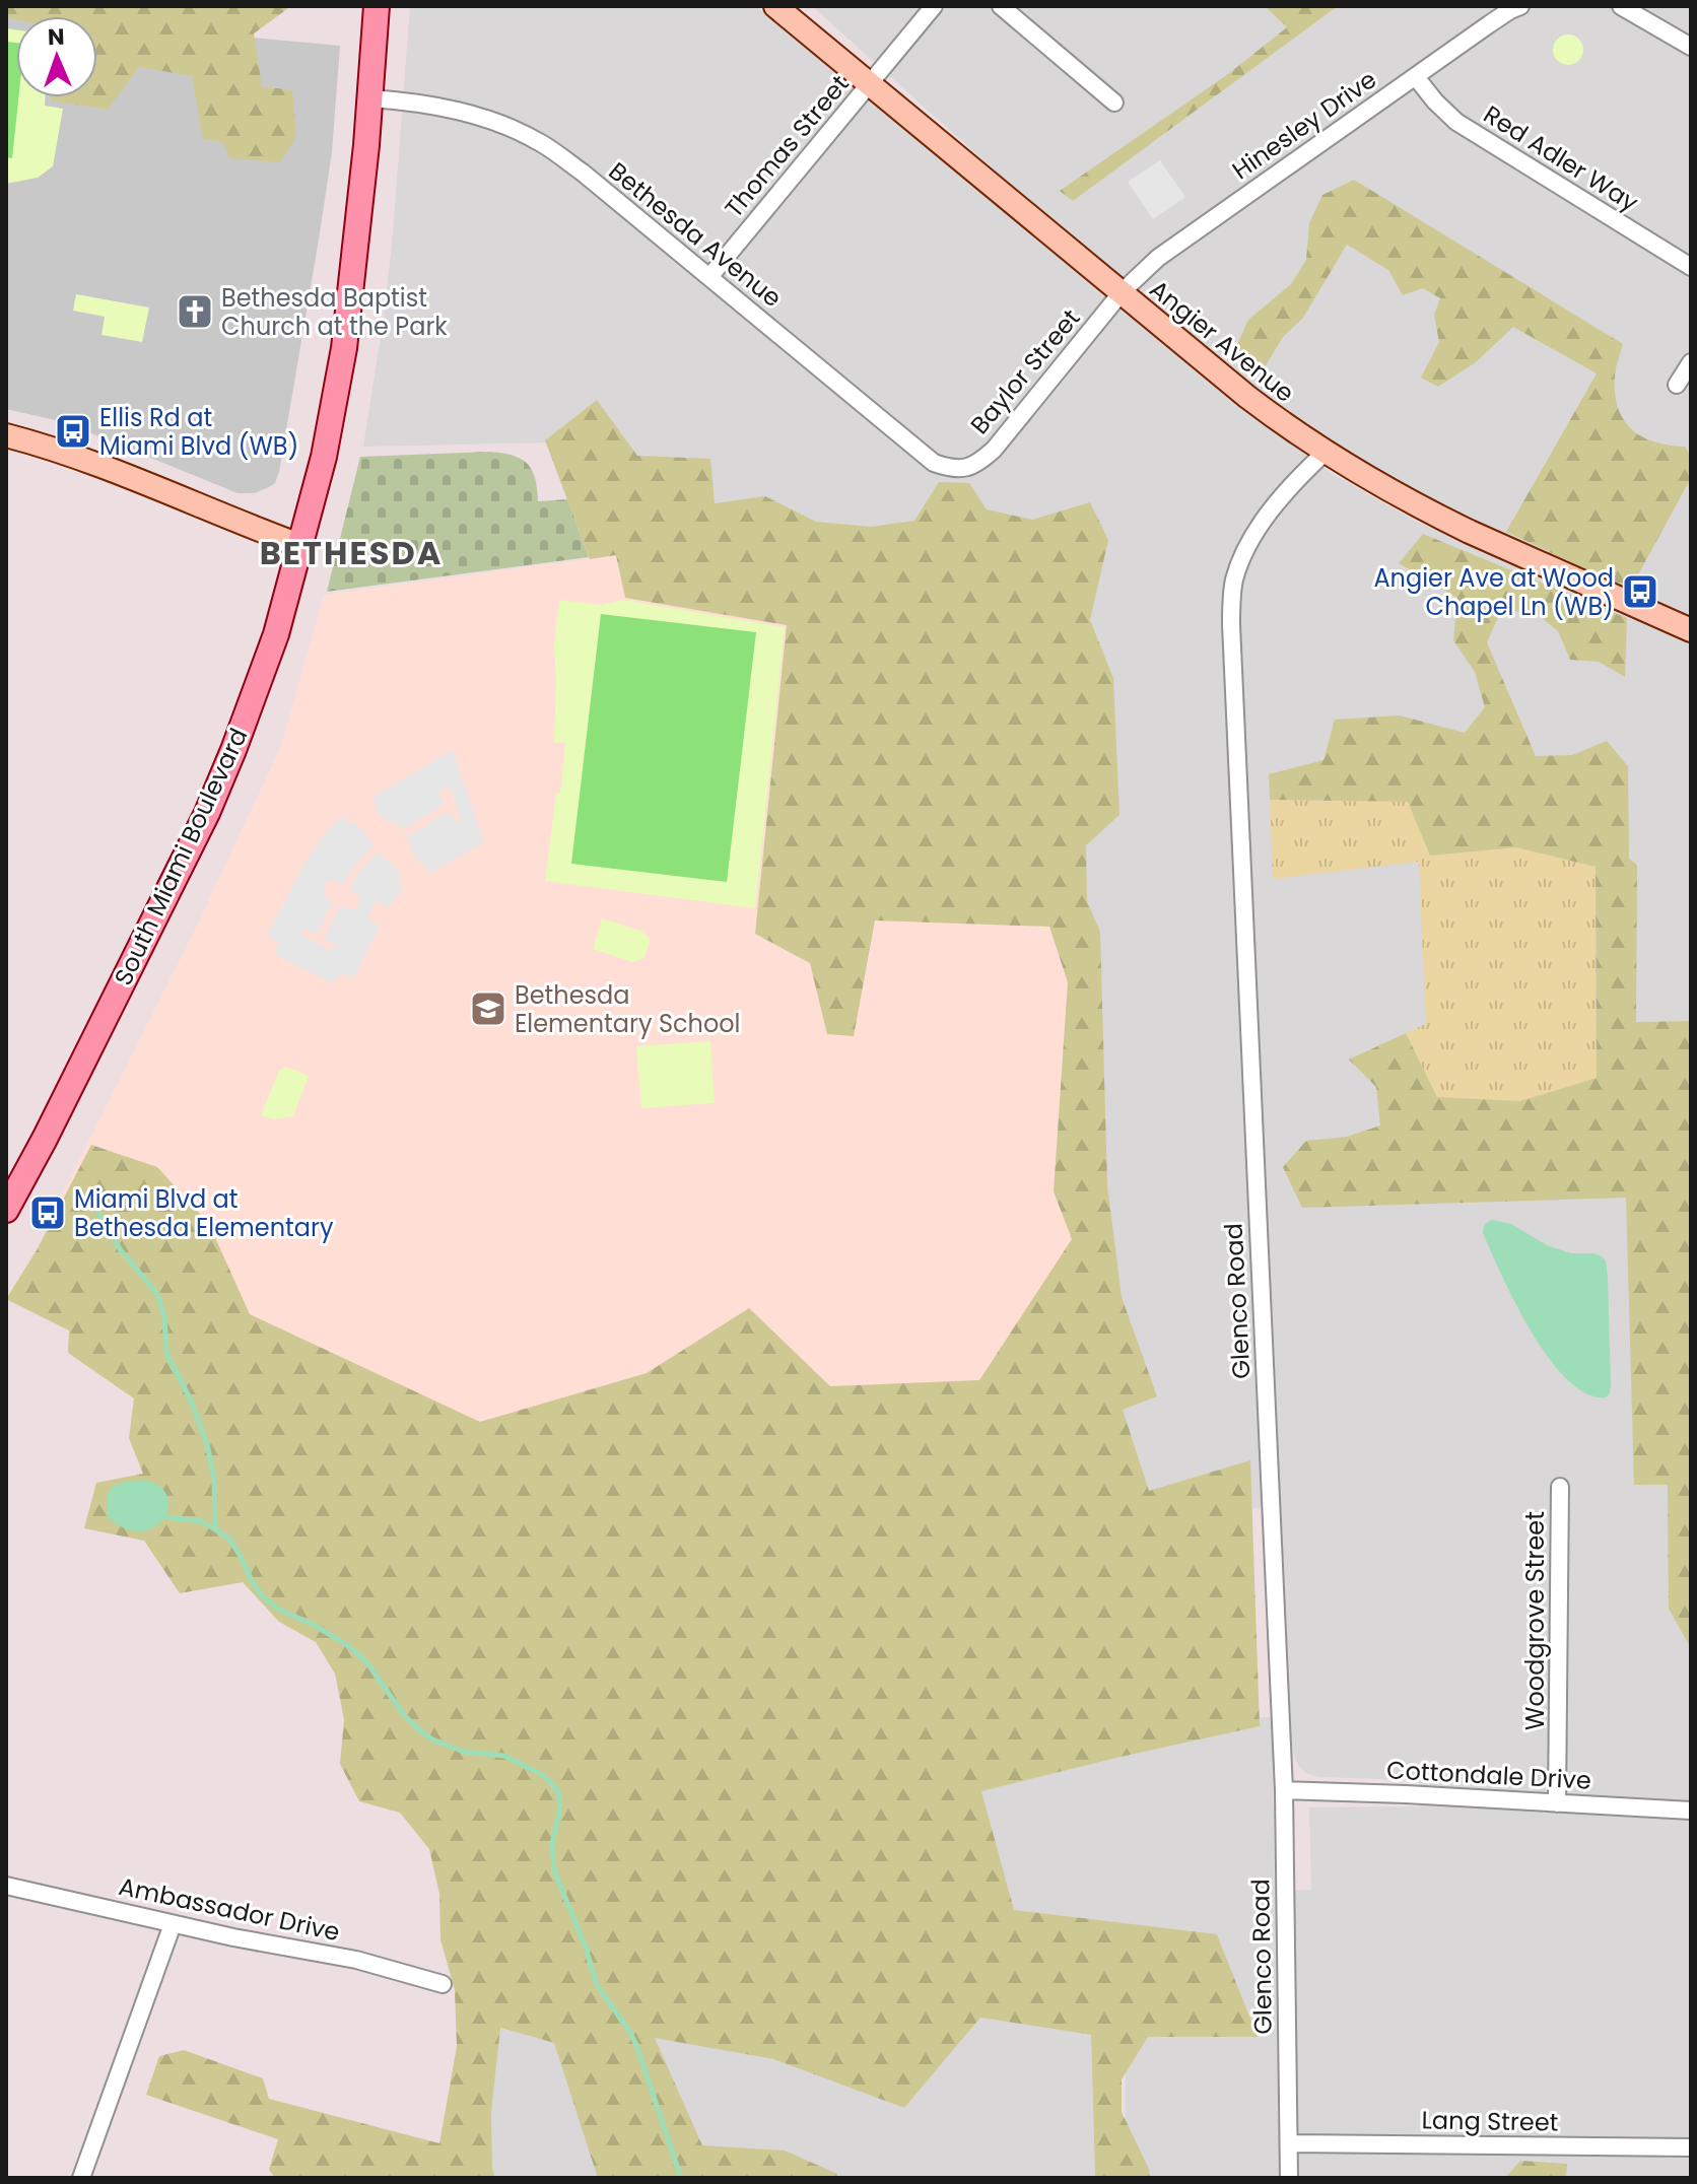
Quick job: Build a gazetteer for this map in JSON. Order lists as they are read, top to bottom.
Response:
{
  "streets": {
    "main road": ["South Miami Boulevard"],
    "street": [
      "Hinesley Drive",
      "Thomas Street",
      "Red Adler Way",
      "Bethesda Avenue",
      "Angier Avenue",
      "Baylor Street",
      "Glenco Road",
      "Woodgrove Street",
      "Cottondale Drive",
      "Ambassador Drive",
      "Lang Street"
    ]
  },
  "crossings": [
    ["Hinesley Drive", "Red Adler Way"],
    ["Hinesley Drive", "Angier Avenue"],
    ["Hinesley Drive", "Baylor Street"],
    ["Thomas Street", "Bethesda Avenue"],
    ["Thomas Street", "Angier Avenue"],
    ["Bethesda Avenue", "Baylor Street"],
    ["Bethesda Avenue", "South Miami Boulevard"],
    ["Angier Avenue", "Baylor Street"],
    ["Angier Avenue", "Glenco Road"],
    ["Glenco Road", "Cottondale Drive"],
    ["Glenco Road", "Lang Street"],
    ["Woodgrove Street", "Cottondale Drive"]
  ],
  "districts": ["BETHESDA"],
  "places": {
    "church": ["Bethesda Baptist Church at the Park"],
    "bus stop": ["Ellis Rd at Miami Blvd (WB)", "Angier Ave at Wood Chapel Ln (WB)", "Miami Blvd at Bethesda Elementary"],
    "school or university": ["Bethesda Elementary School"]
  },
  "north": "top"
}
